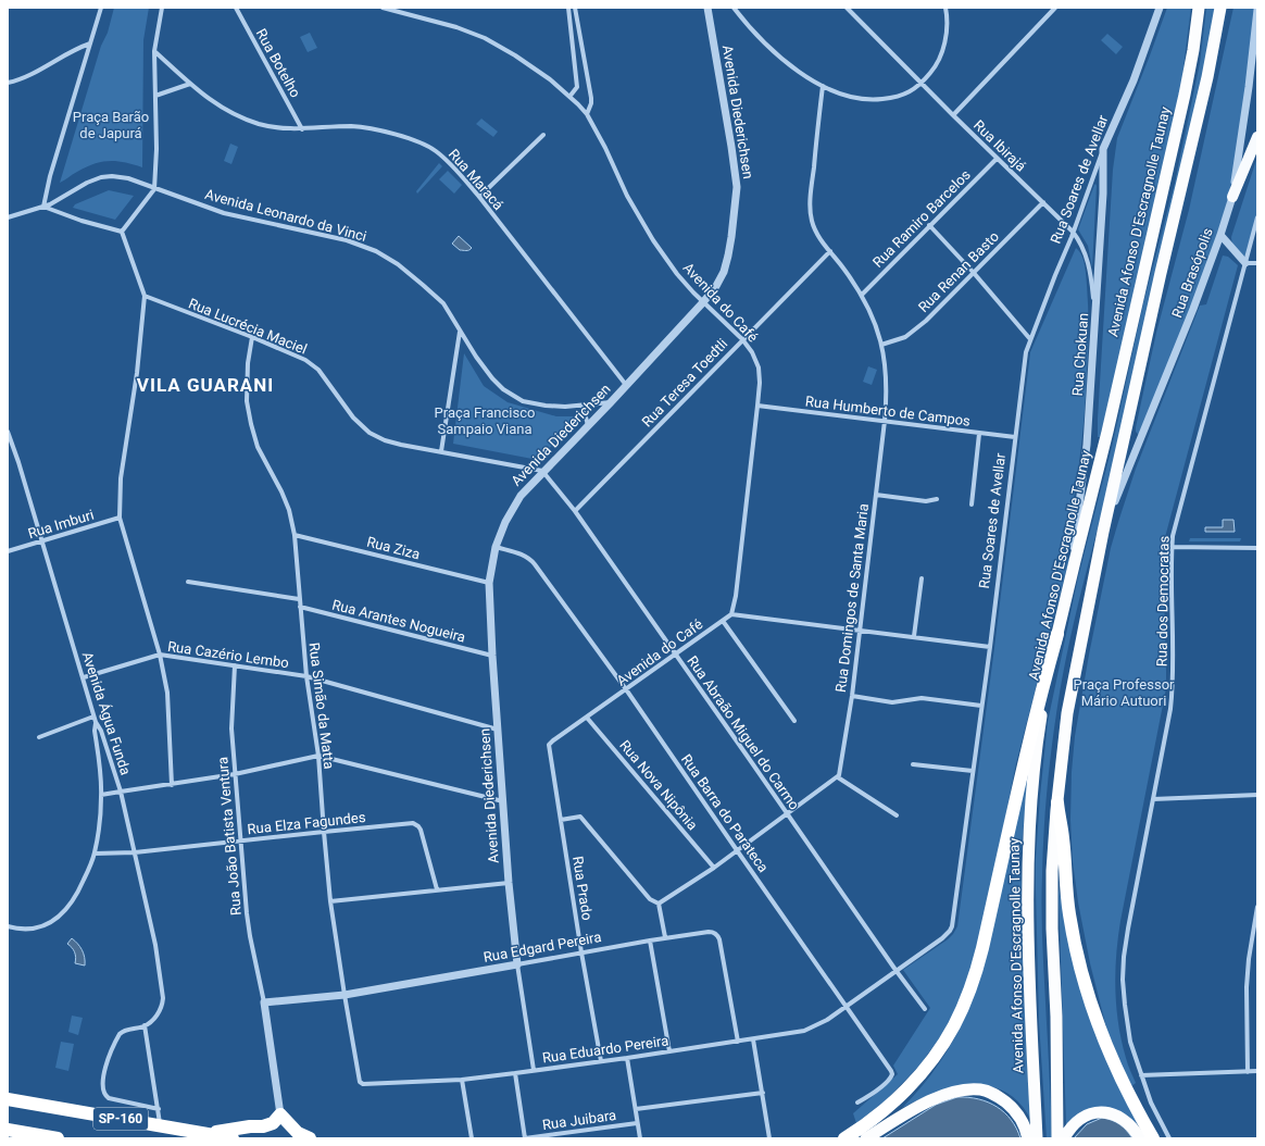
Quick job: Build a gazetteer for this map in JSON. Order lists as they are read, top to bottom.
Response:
{
  "streets": {
    "highway": ["Avenida Afonso D'Escragnolle Taunay", "SP-160"],
    "street": [
      "Rua Botelho",
      "Avenida Diederichsen",
      "Rua Ibirajá",
      "Rua Maracá",
      "Rua Soares de Avellar",
      "Avenida Leonardo da Vinci",
      "Rua Ramiro Barcelos",
      "Rua Renan Basto",
      "Rua Brasópolis",
      "Avenida do Café",
      "Rua Lucrécia Maciel",
      "Rua Chokuan",
      "Rua Teresa Toedtli",
      "Rua Humberto de Campos",
      "Rua Imburi",
      "Rua Ziza",
      "Rua Domingos de Santa Maria",
      "Rua dos Democratas",
      "Rua Arantes Nogueira",
      "Rua Cazério Lembo",
      "Rua Simão da Matta",
      "Avenida Água Funda",
      "Rua Abraão Miguel do Carmo",
      "Rua Nova Nipônia",
      "Rua Barra do Parateca",
      "Rua Elza Fagundes",
      "Rua João Batista Ventura",
      "Rua Prado",
      "Rua Edgard Pereira",
      "Rua Eduardo Pereira",
      "Rua Juibara"
    ]
  },
  "crossings": [
    ["Rua Botelho", "Rua Maracá"],
    ["Avenida Diederichsen", "Rua Maracá"],
    ["Avenida Diederichsen", "Avenida Leonardo da Vinci"],
    ["Avenida Diederichsen", "Avenida do Café"],
    ["Avenida Diederichsen", "Rua Lucrécia Maciel"],
    ["Avenida Diederichsen", "Rua Ziza"],
    ["Avenida Diederichsen", "Rua Arantes Nogueira"],
    ["Avenida Diederichsen", "Rua Cazério Lembo"],
    ["Avenida Diederichsen", "Rua Abraão Miguel do Carmo"],
    ["Avenida Diederichsen", "Rua Barra do Parateca"],
    ["Avenida Diederichsen", "Rua Edgard Pereira"],
    ["Avenida Diederichsen", "Rua Eduardo Pereira"],
    ["Rua Ibirajá", "Rua Soares de Avellar"],
    ["Rua Ibirajá", "Rua Ramiro Barcelos"],
    ["Rua Ibirajá", "Rua Renan Basto"],
    ["Rua Ibirajá", "Rua Chokuan"],
    ["Rua Soares de Avellar", "Rua Chokuan"],
    ["Rua Soares de Avellar", "Rua Humberto de Campos"],
    ["Rua Soares de Avellar", "Rua Abraão Miguel do Carmo"],
    ["Rua Soares de Avellar", "Rua Barra do Parateca"],
    ["Rua Soares de Avellar", "Rua Eduardo Pereira"],
    ["Rua Ramiro Barcelos", "Rua Domingos de Santa Maria"],
    ["Avenida Afonso D'Escragnolle Taunay", "Rua Chokuan"],
    ["Rua Renan Basto", "Rua Domingos de Santa Maria"],
    ["Avenida do Café", "Rua Teresa Toedtli"],
    ["Avenida do Café", "Rua Humberto de Campos"],
    ["Avenida do Café", "Rua Abraão Miguel do Carmo"],
    ["Avenida do Café", "Rua Nova Nipônia"],
    ["Avenida do Café", "Rua Barra do Parateca"],
    ["Avenida do Café", "Rua Prado"],
    ["Rua Lucrécia Maciel", "Rua Simão da Matta"],
    ["Rua Lucrécia Maciel", "Rua Abraão Miguel do Carmo"],
    ["Rua Teresa Toedtli", "Rua Domingos de Santa Maria"],
    ["Rua Teresa Toedtli", "Rua Abraão Miguel do Carmo"],
    ["Rua Humberto de Campos", "Rua Domingos de Santa Maria"],
    ["Rua Imburi", "Avenida Água Funda"],
    ["Rua Ziza", "Rua Simão da Matta"],
    ["Rua Arantes Nogueira", "Rua Simão da Matta"],
    ["Rua Cazério Lembo", "Rua Simão da Matta"],
    ["Rua Cazério Lembo", "Avenida Água Funda"],
    ["Rua Cazério Lembo", "Rua João Batista Ventura"],
    ["Rua Simão da Matta", "Rua Elza Fagundes"],
    ["Rua Simão da Matta", "Rua Edgard Pereira"],
    ["Rua Simão da Matta", "Rua Eduardo Pereira"],
    ["Avenida Água Funda", "Rua Elza Fagundes"],
    ["Rua Barra do Parateca", "Rua Eduardo Pereira"],
    ["Rua Elza Fagundes", "Rua João Batista Ventura"],
    ["Rua João Batista Ventura", "Rua Edgard Pereira"],
    ["Rua Prado", "Rua Edgard Pereira"],
    ["Rua Prado", "Rua Eduardo Pereira"],
    ["Rua Edgard Pereira", "Rua Eduardo Pereira"]
  ],
  "districts": ["VILA GUARANI"],
  "parks": ["Praça Barão de Japurá", "Praça Francisco Sampaio Viana", "Praça Professor Mário Autuori"]
}
